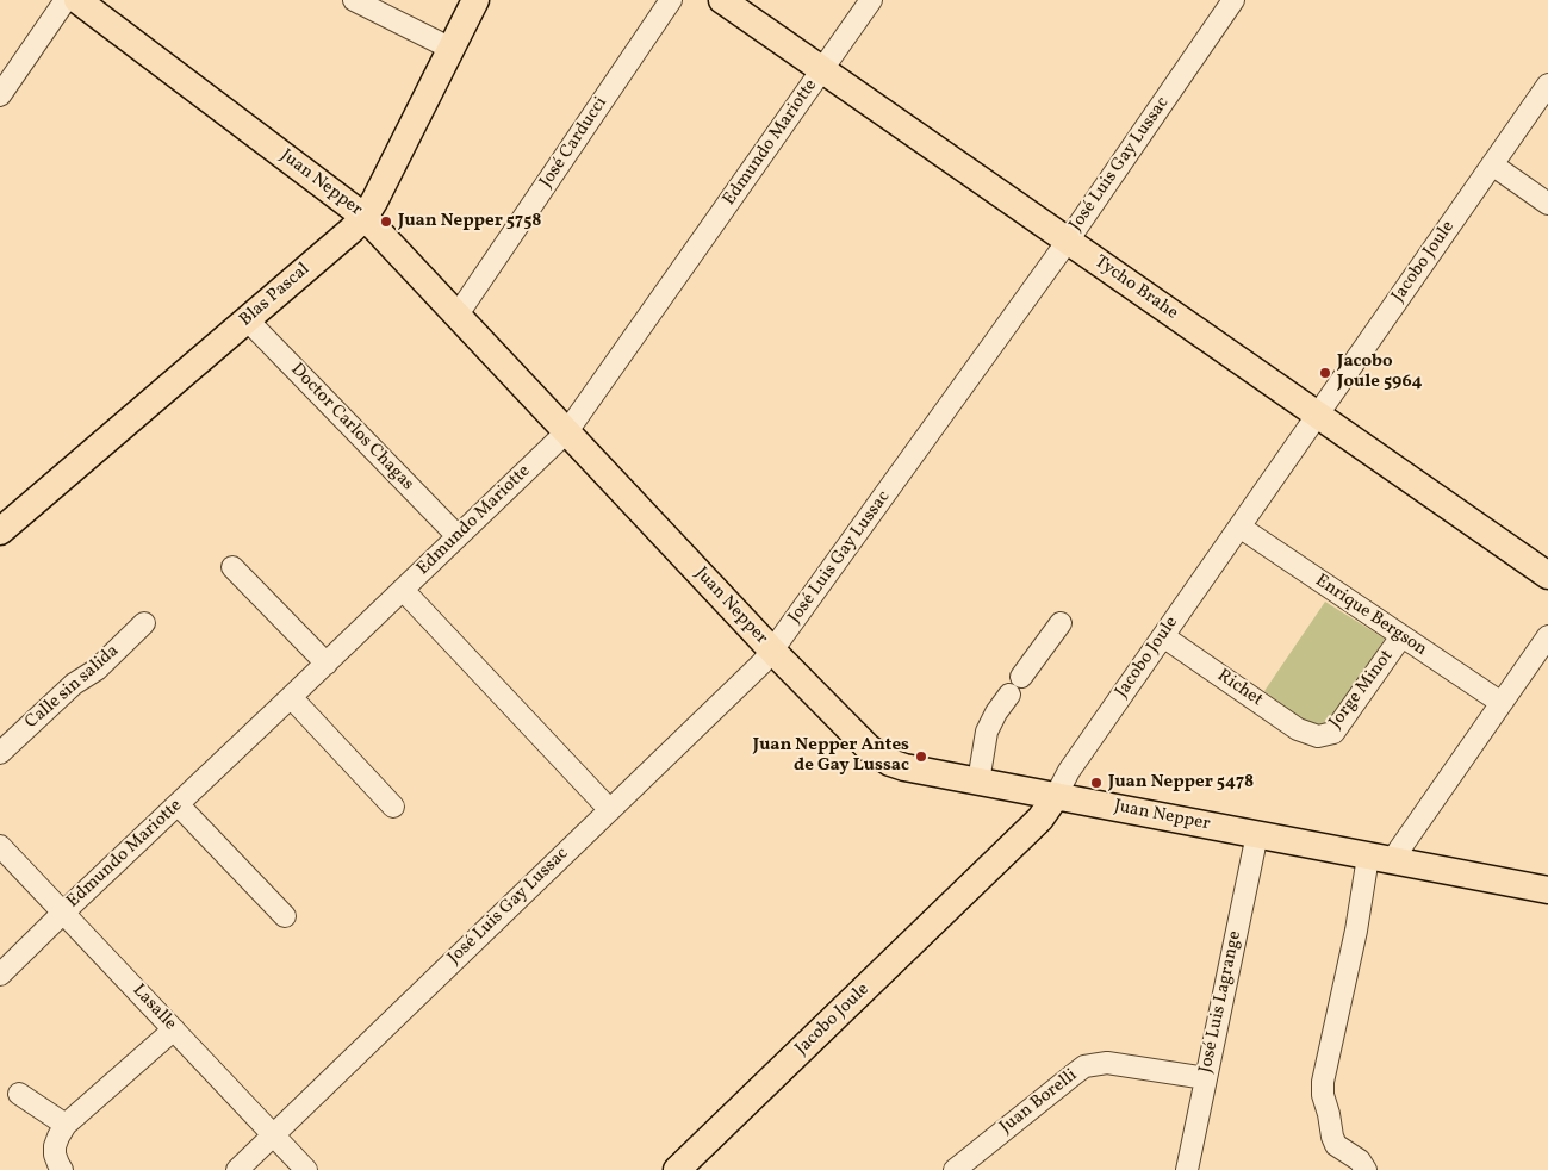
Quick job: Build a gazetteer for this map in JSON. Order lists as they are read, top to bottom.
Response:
{
  "streets": {
    "main road": [
      "Juan Nepper",
      "Jacobo Joule",
      "Tycho Brahe",
      "Blas Pascal"
    ],
    "street": [
      "José Carducci",
      "Edmundo Mariotte",
      "José Luis Gay Lussac",
      "Doctor Carlos Chagas",
      "Enrique Bergson",
      "Calle sin salida",
      "Richet",
      "Jorge Minot",
      "José Luis Lagrange",
      "Lasalle",
      "Juan Borelli"
    ]
  },
  "crossings": [
    ["José Carducci", "Juan Nepper"],
    ["Edmundo Mariotte", "Juan Nepper"],
    ["Edmundo Mariotte", "Tycho Brahe"],
    ["Edmundo Mariotte", "Doctor Carlos Chagas"],
    ["Edmundo Mariotte", "Lasalle"],
    ["José Luis Gay Lussac", "Juan Nepper"],
    ["José Luis Gay Lussac", "Tycho Brahe"],
    ["José Luis Gay Lussac", "Lasalle"],
    ["Juan Nepper", "Jacobo Joule"],
    ["Juan Nepper", "Blas Pascal"],
    ["Juan Nepper", "José Luis Lagrange"],
    ["Jacobo Joule", "Tycho Brahe"],
    ["Jacobo Joule", "Enrique Bergson"],
    ["Jacobo Joule", "Richet"],
    ["Blas Pascal", "Doctor Carlos Chagas"],
    ["Enrique Bergson", "Jorge Minot"],
    ["Richet", "Jorge Minot"],
    ["José Luis Lagrange", "Juan Borelli"]
  ],
  "places": [
    "Juan Nepper 5758",
    "Jacobo Joule 5964",
    "Juan Nepper Antes de Gay Lussac",
    "Juan Nepper 5478"
  ]
}
